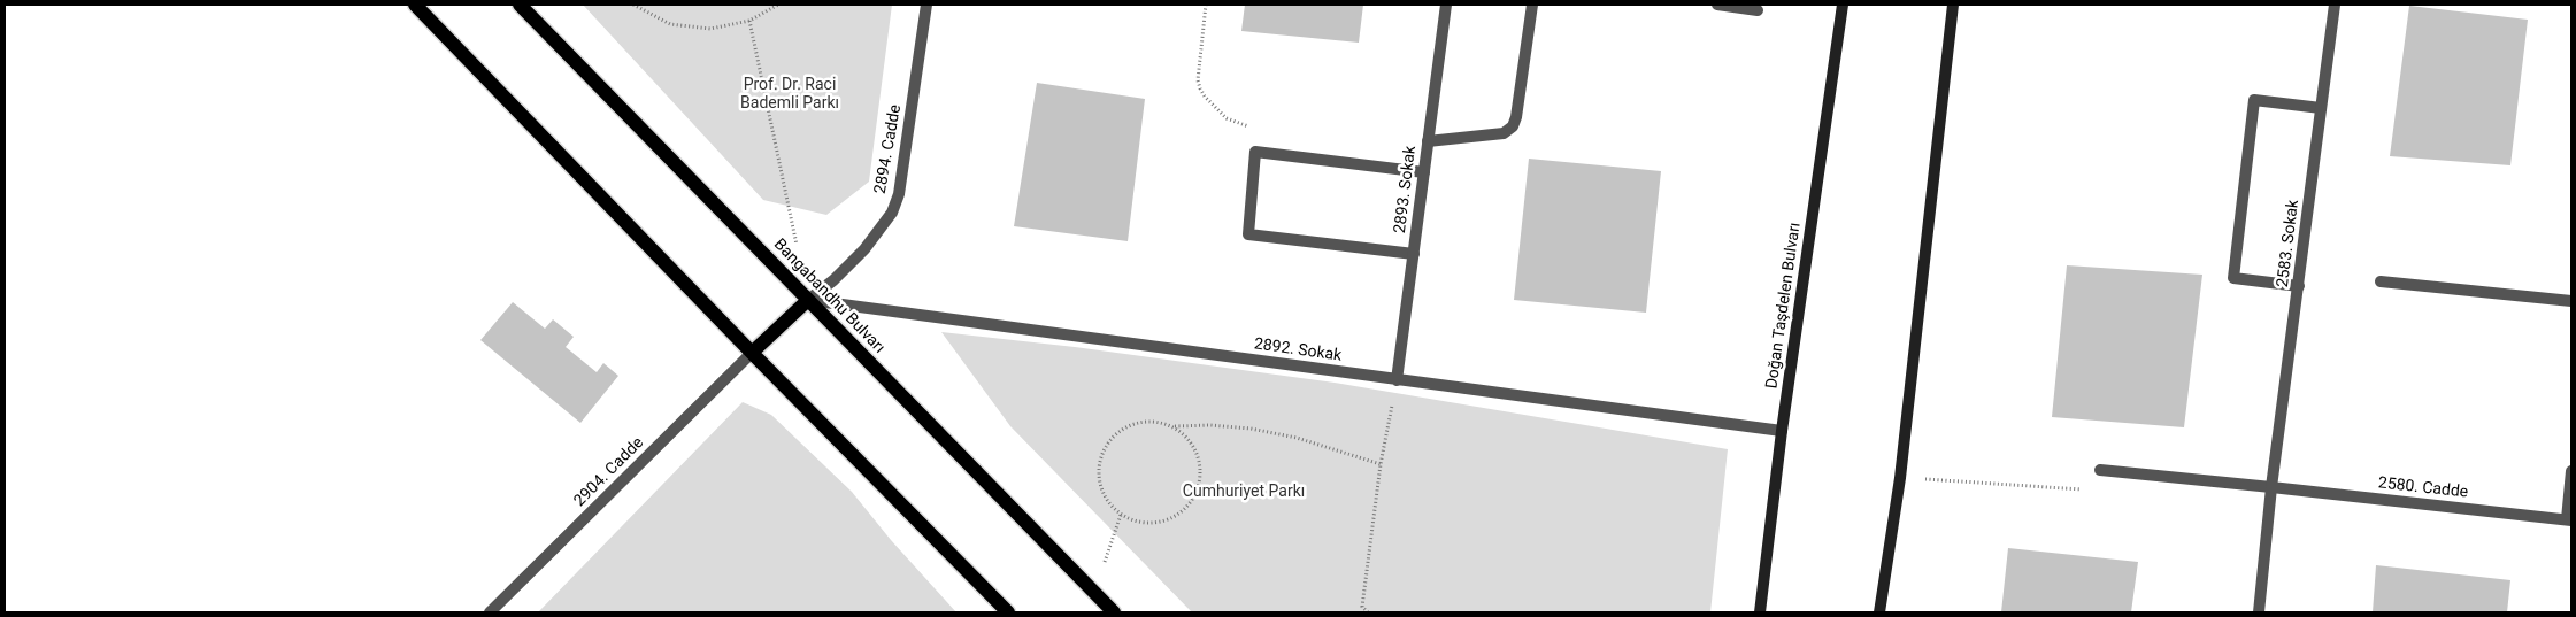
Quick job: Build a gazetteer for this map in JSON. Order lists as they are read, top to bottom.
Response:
{
  "streets": {
    "main road": ["Bangabandhu Bulvarı", "Doğan Taşdelen Bulvarı"],
    "street": [
      "2894. Cadde",
      "2893. Sokak",
      "2583. Sokak",
      "2892. Sokak",
      "2904. Cadde",
      "2580. Cadde"
    ]
  },
  "crossings": [
    ["2894. Cadde", "Bangabandhu Bulvarı"],
    ["2894. Cadde", "2892. Sokak"],
    ["2893. Sokak", "2892. Sokak"],
    ["2583. Sokak", "2580. Cadde"],
    ["Bangabandhu Bulvarı", "2892. Sokak"],
    ["Doğan Taşdelen Bulvarı", "2892. Sokak"]
  ],
  "parks": ["Prof. Dr. Raci Bademli Parkı", "Cumhuriyet Parkı"]
}
